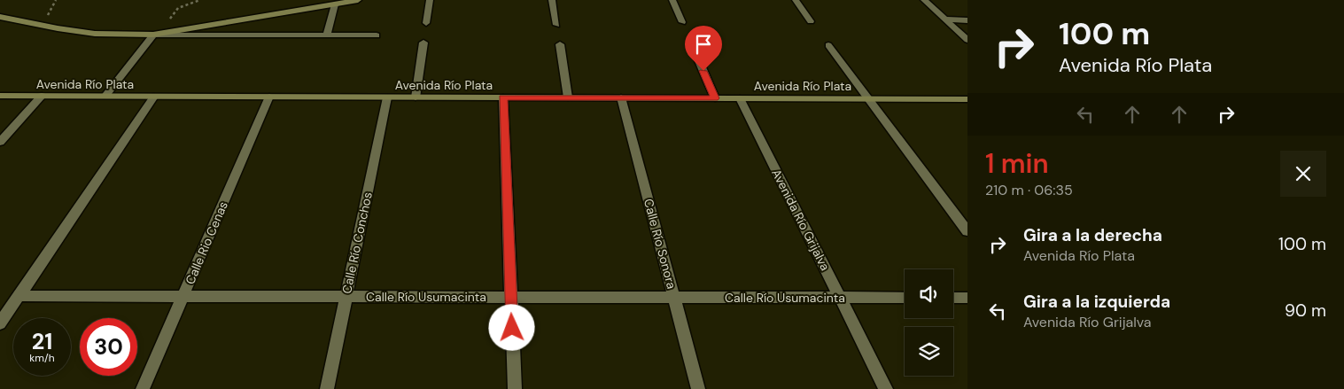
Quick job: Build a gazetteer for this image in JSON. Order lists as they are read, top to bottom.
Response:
{
  "streets": {
    "street": [
      "Avenida Río Plata",
      "Avenida Río Grijalva",
      "Calle Rio Cenas",
      "Calle Río Conchos",
      "Calle Río Sonora",
      "Calle Río Usumacinta"
    ]
  },
  "crossings": [
    ["Avenida Río Plata", "Avenida Río Grijalva"],
    ["Avenida Río Plata", "Calle Rio Cenas"],
    ["Avenida Río Plata", "Calle Río Conchos"],
    ["Avenida Río Plata", "Calle Río Sonora"],
    ["Avenida Río Grijalva", "Calle Río Usumacinta"],
    ["Calle Rio Cenas", "Calle Río Usumacinta"],
    ["Calle Río Conchos", "Calle Río Usumacinta"],
    ["Calle Río Sonora", "Calle Río Usumacinta"]
  ],
  "page": {
    "turn": ["100 m", "Avenida Río Plata"],
    "heading": ["1 min", "210 m · 06:35"],
    "list": [
      {
        "name": "Gira a la derecha",
        "note": "Avenida Río Plata",
        "value": "100 m"
      },
      {
        "name": "Gira a la izquierda",
        "note": "Avenida Río Grijalva",
        "value": "90 m"
      }
    ],
    "speed": "21 km/h",
    "limit": "30"
  }
}
